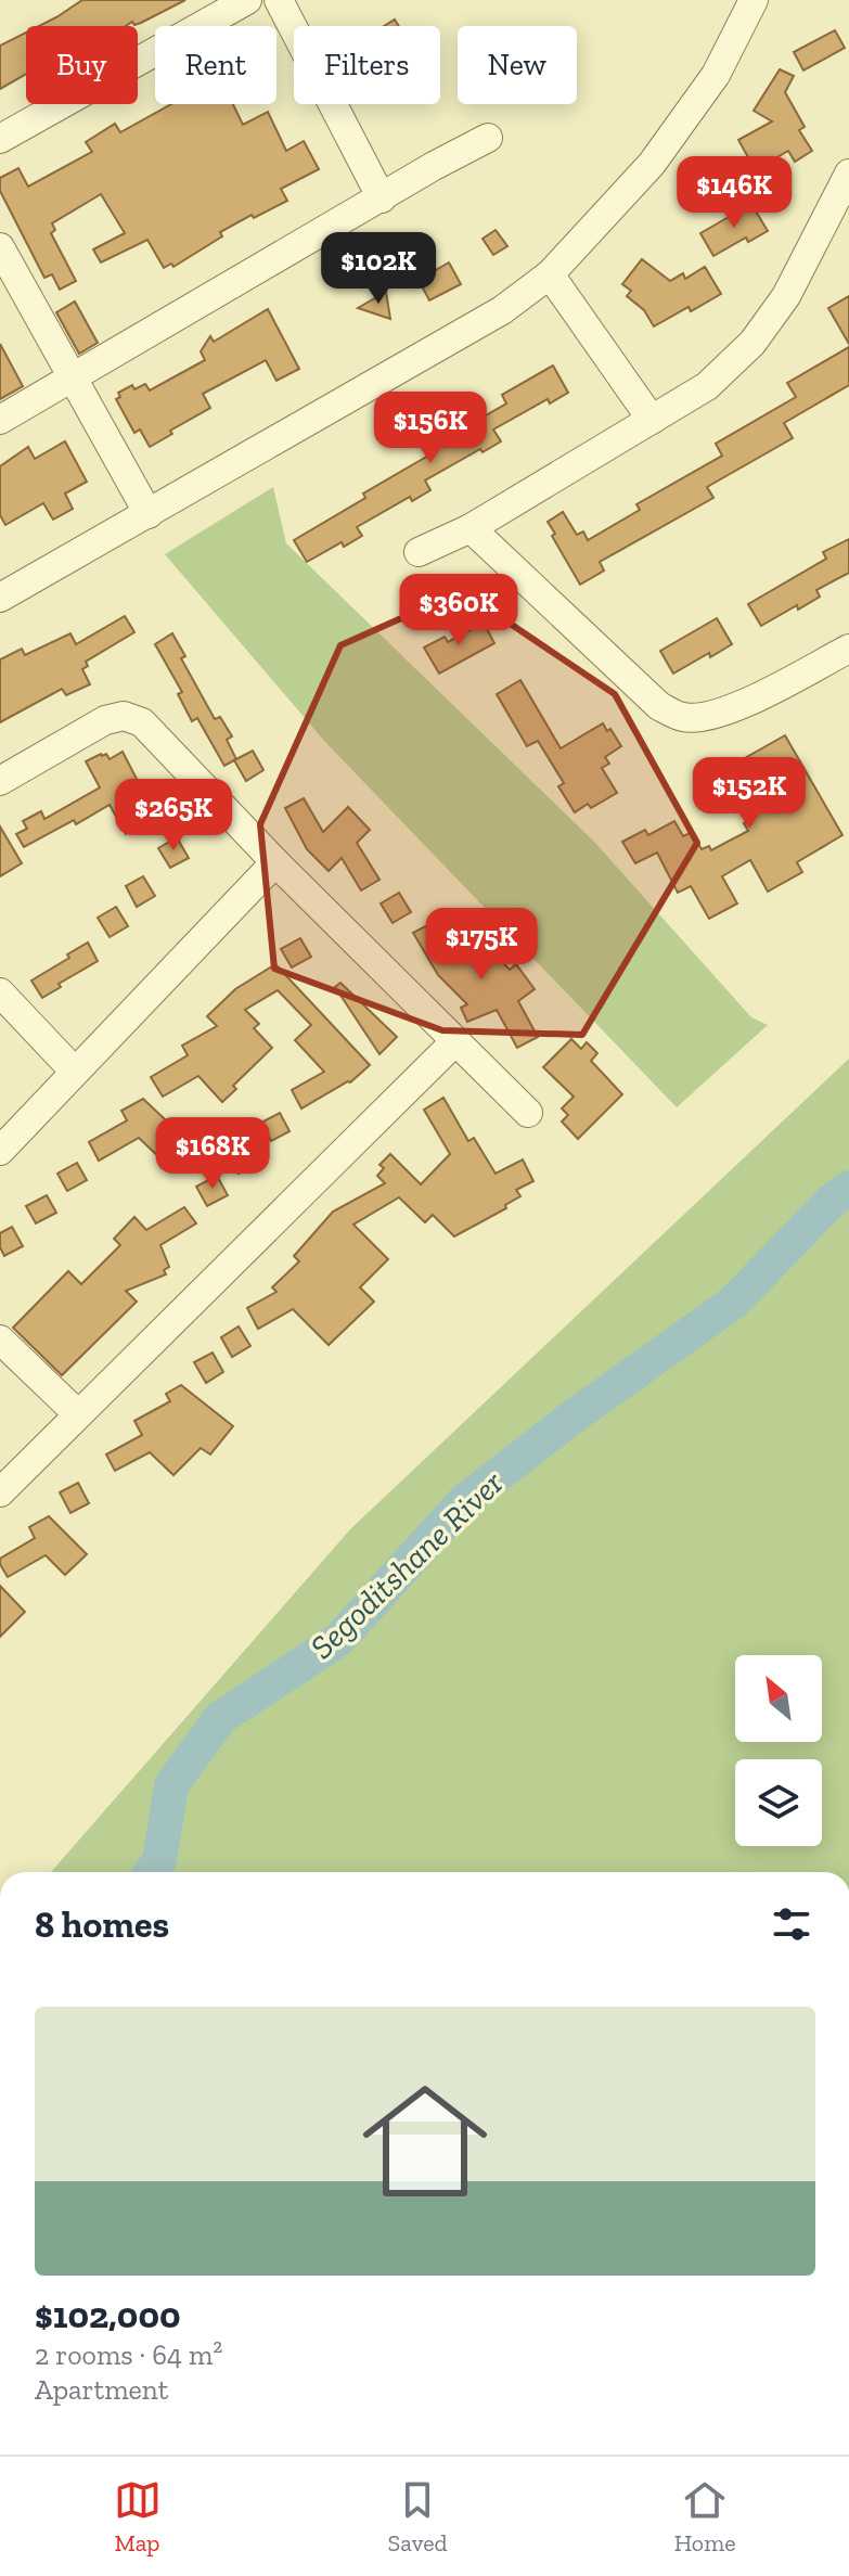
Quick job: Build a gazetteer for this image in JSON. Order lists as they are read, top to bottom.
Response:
{
  "water": ["Segoditshane River"],
  "north": "top left",
  "page": {
    "chip": [
      "Buy",
      "Rent",
      "Filters",
      "New"
    ],
    "price": [
      "$146K",
      "$102K",
      "$156K",
      "$360K",
      "$152K",
      "$265K",
      "$175K",
      "$168K"
    ],
    "heading": "8 homes",
    "list": [
      {
        "name": "$102,000",
        "note": "2 rooms · 64 m² · Apartment"
      }
    ],
    "tabs": ["Map", "Saved", "Home"]
  }
}
